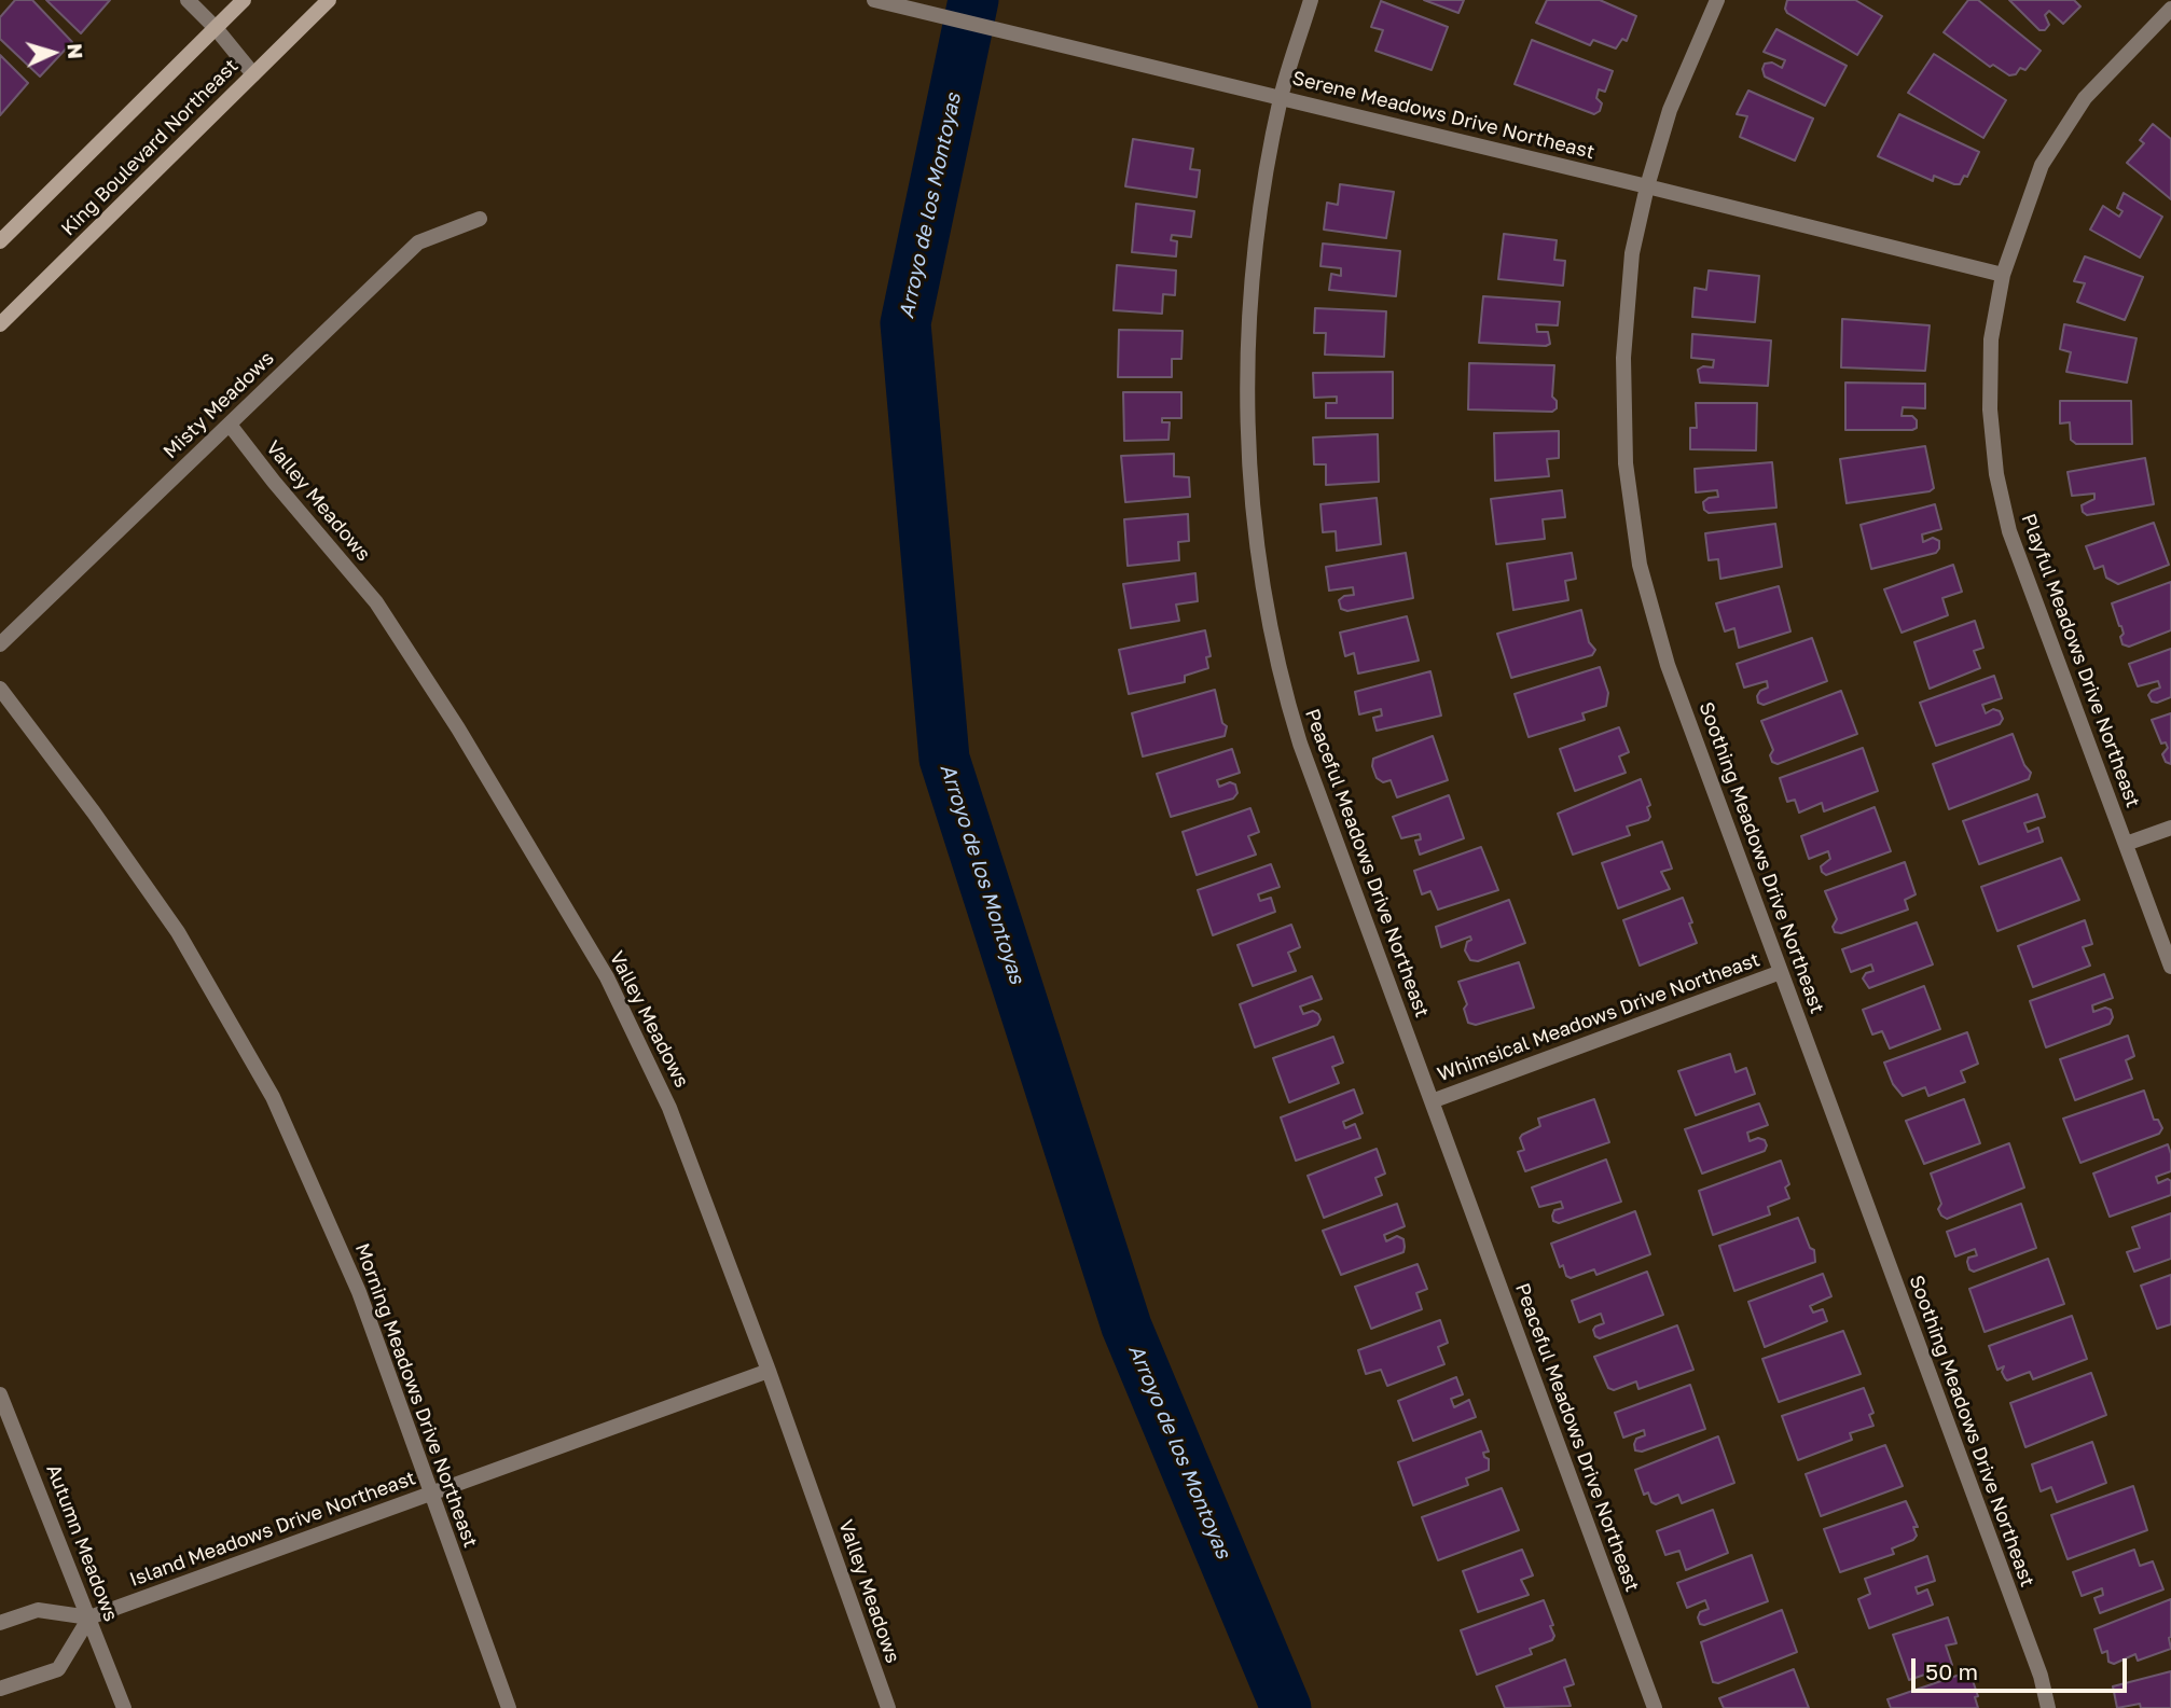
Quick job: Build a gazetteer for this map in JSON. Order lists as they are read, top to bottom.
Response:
{
  "streets": {
    "street": [
      "Serene Meadows Drive Northeast",
      "King Boulevard Northeast",
      "Misty Meadows",
      "Valley Meadows",
      "Playful Meadows Drive Northeast",
      "Soothing Meadows Drive Northeast",
      "Peaceful Meadows Drive Northeast",
      "Whimsical Meadows Drive Northeast",
      "Morning Meadows Drive Northeast",
      "Island Meadows Drive Northeast",
      "Autumn Meadows"
    ]
  },
  "crossings": [
    ["Serene Meadows Drive Northeast", "Playful Meadows Drive Northeast"],
    ["Serene Meadows Drive Northeast", "Soothing Meadows Drive Northeast"],
    ["Serene Meadows Drive Northeast", "Peaceful Meadows Drive Northeast"],
    ["Misty Meadows", "Valley Meadows"],
    ["Valley Meadows", "Island Meadows Drive Northeast"],
    ["Soothing Meadows Drive Northeast", "Whimsical Meadows Drive Northeast"],
    ["Peaceful Meadows Drive Northeast", "Whimsical Meadows Drive Northeast"],
    ["Morning Meadows Drive Northeast", "Island Meadows Drive Northeast"],
    ["Island Meadows Drive Northeast", "Autumn Meadows"]
  ],
  "water": ["Arroyo de los Montoyas"],
  "scale_bar": "50 m",
  "north": "right"
}
